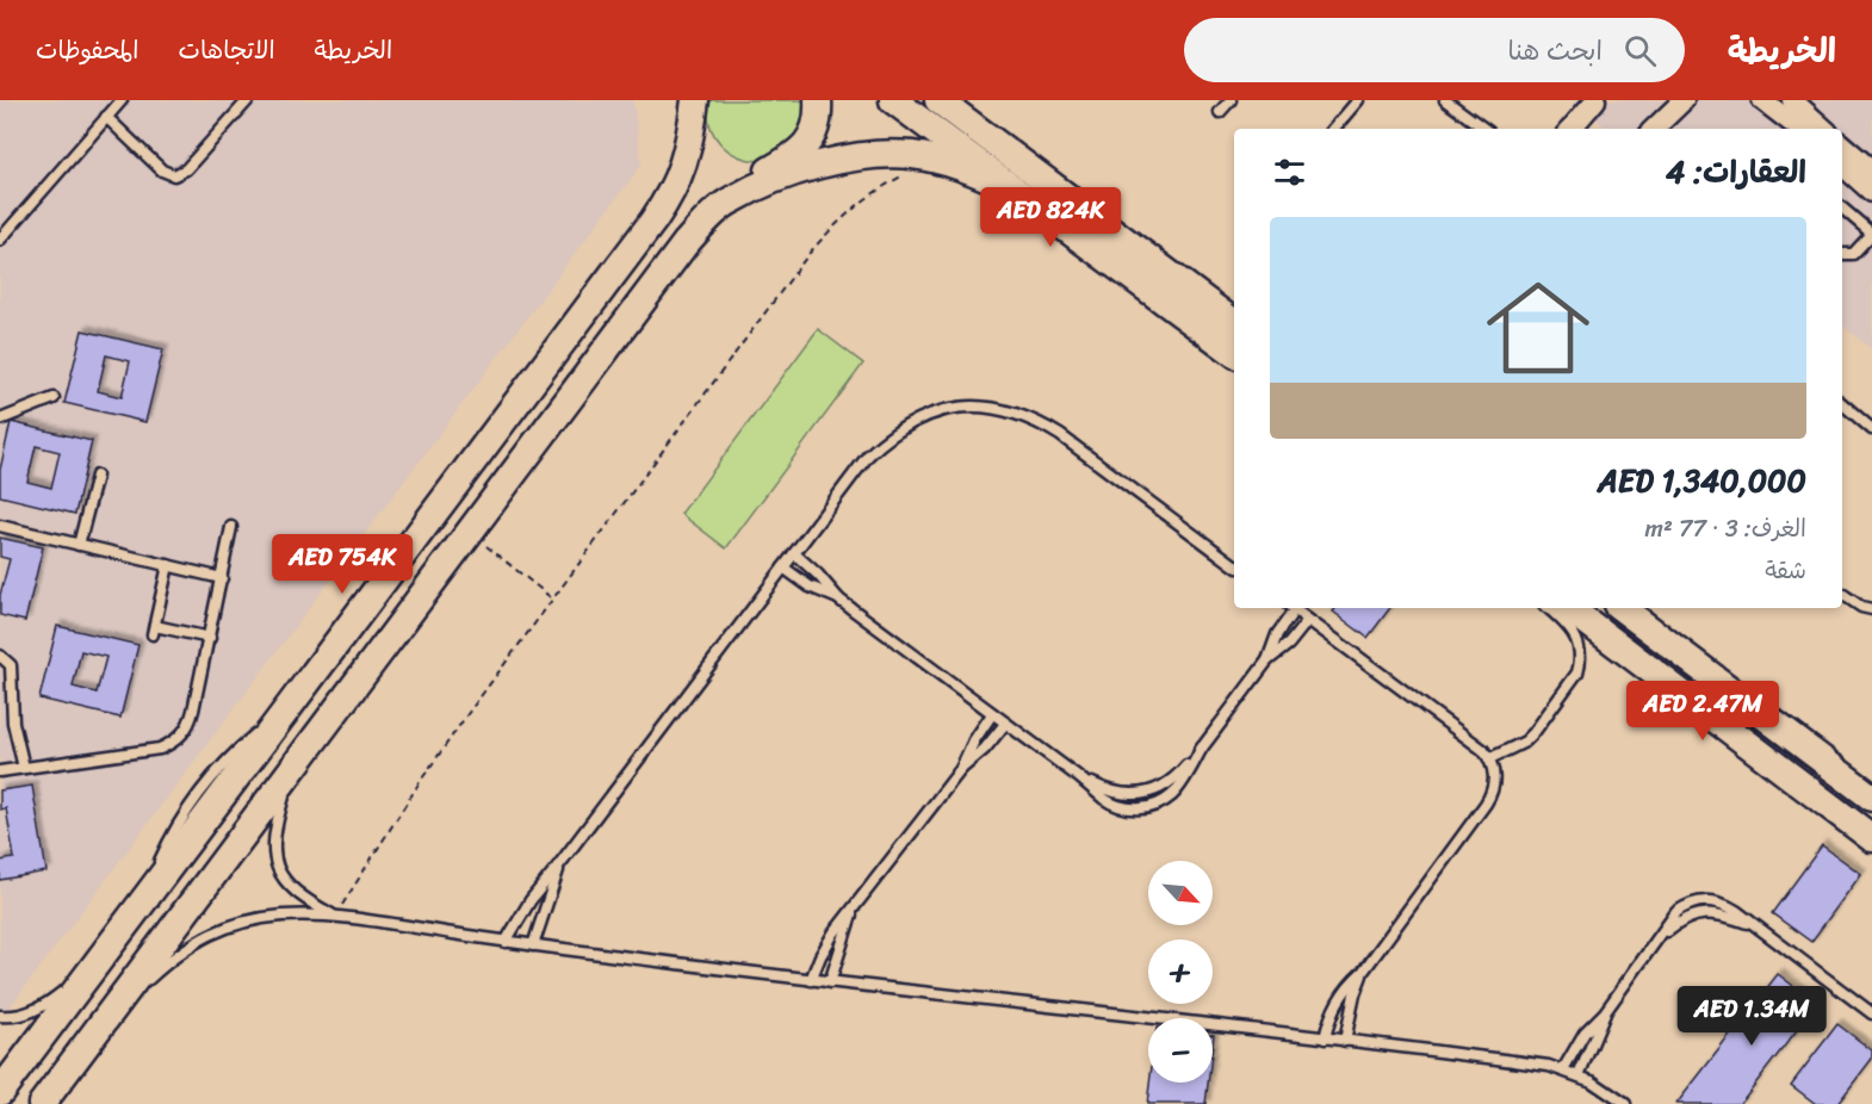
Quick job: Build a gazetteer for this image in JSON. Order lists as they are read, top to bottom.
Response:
{
  "north": "bottom right",
  "page": {
    "header": "الخريطة",
    "search": "ابحث هنا",
    "nav": ["الخريطة", "الاتجاهات", "المحفوظات"],
    "heading": "العقارات: 4",
    "price": [
      "AED 824K",
      "AED 754K",
      "AED 2.47M",
      "AED 1.34M"
    ],
    "list": [
      {
        "name": "AED 1,340,000",
        "note": "الغرف: 3 · 77 m² · شقة"
      }
    ],
    "map_buttons": ["+", "−"]
  }
}
